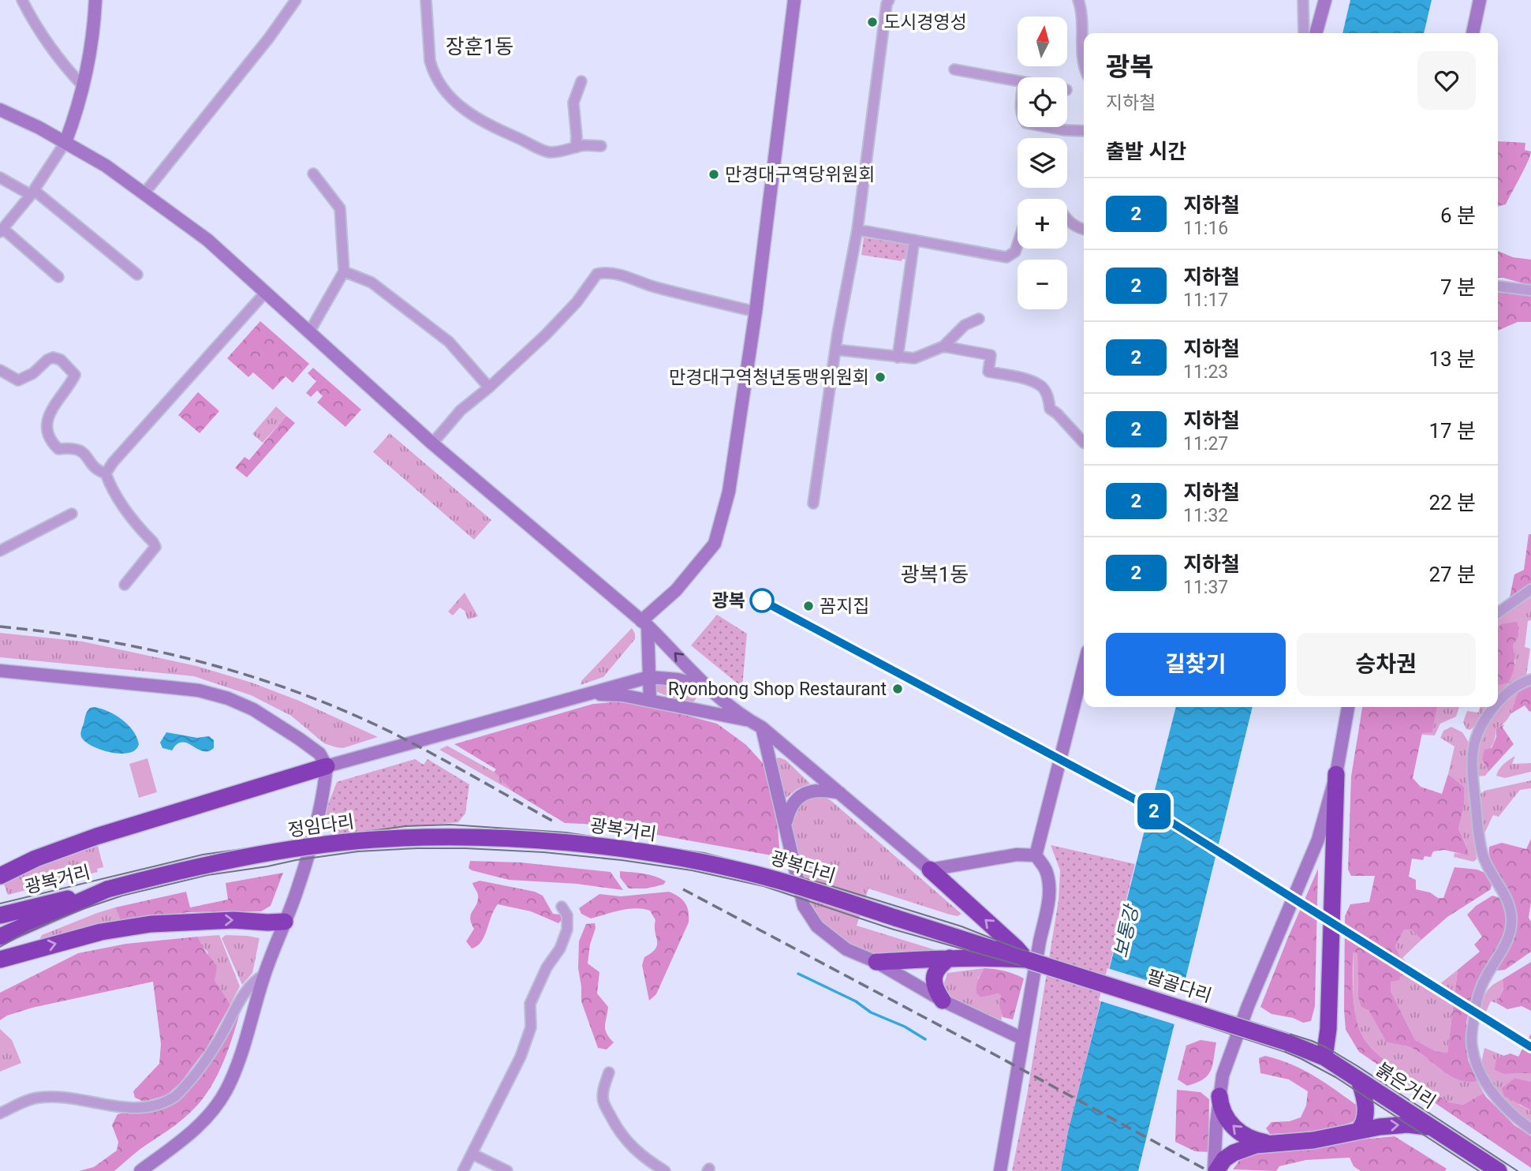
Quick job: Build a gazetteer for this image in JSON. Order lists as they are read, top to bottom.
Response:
{
  "streets": {
    "highway": [
      "정임다리",
      "광복거리",
      "광복다리",
      "팔골다리",
      "붉은거리"
    ]
  },
  "crossings": [
    ["정임다리", "광복거리"],
    ["광복거리", "광복다리"],
    ["광복다리", "팔골다리"],
    ["팔골다리", "붉은거리"]
  ],
  "districts": ["장훈1동", "광복1동"],
  "water": ["보통강"],
  "places": [
    "도시경영성",
    "만경대구역당위원회",
    "만경대구역청년동맹위원회",
    "광복",
    "꼼지집",
    "Ryonbong Shop Restaurant"
  ],
  "lines": ["metro line 2"],
  "north": "top",
  "page": {
    "on_map": "2",
    "map_buttons": ["+", "−"],
    "heading": [
      ["광복", "지하철"],
      "출발 시간"
    ],
    "list": [
      {
        "mark": "2",
        "name": "지하철",
        "note": "11:16",
        "value": "6 분"
      },
      {
        "mark": "2",
        "name": "지하철",
        "note": "11:17",
        "value": "7 분"
      },
      {
        "mark": "2",
        "name": "지하철",
        "note": "11:23",
        "value": "13 분"
      },
      {
        "mark": "2",
        "name": "지하철",
        "note": "11:27",
        "value": "17 분"
      },
      {
        "mark": "2",
        "name": "지하철",
        "note": "11:32",
        "value": "22 분"
      },
      {
        "mark": "2",
        "name": "지하철",
        "note": "11:37",
        "value": "27 분"
      }
    ],
    "buttons": ["길찾기", "승차권"]
  }
}
